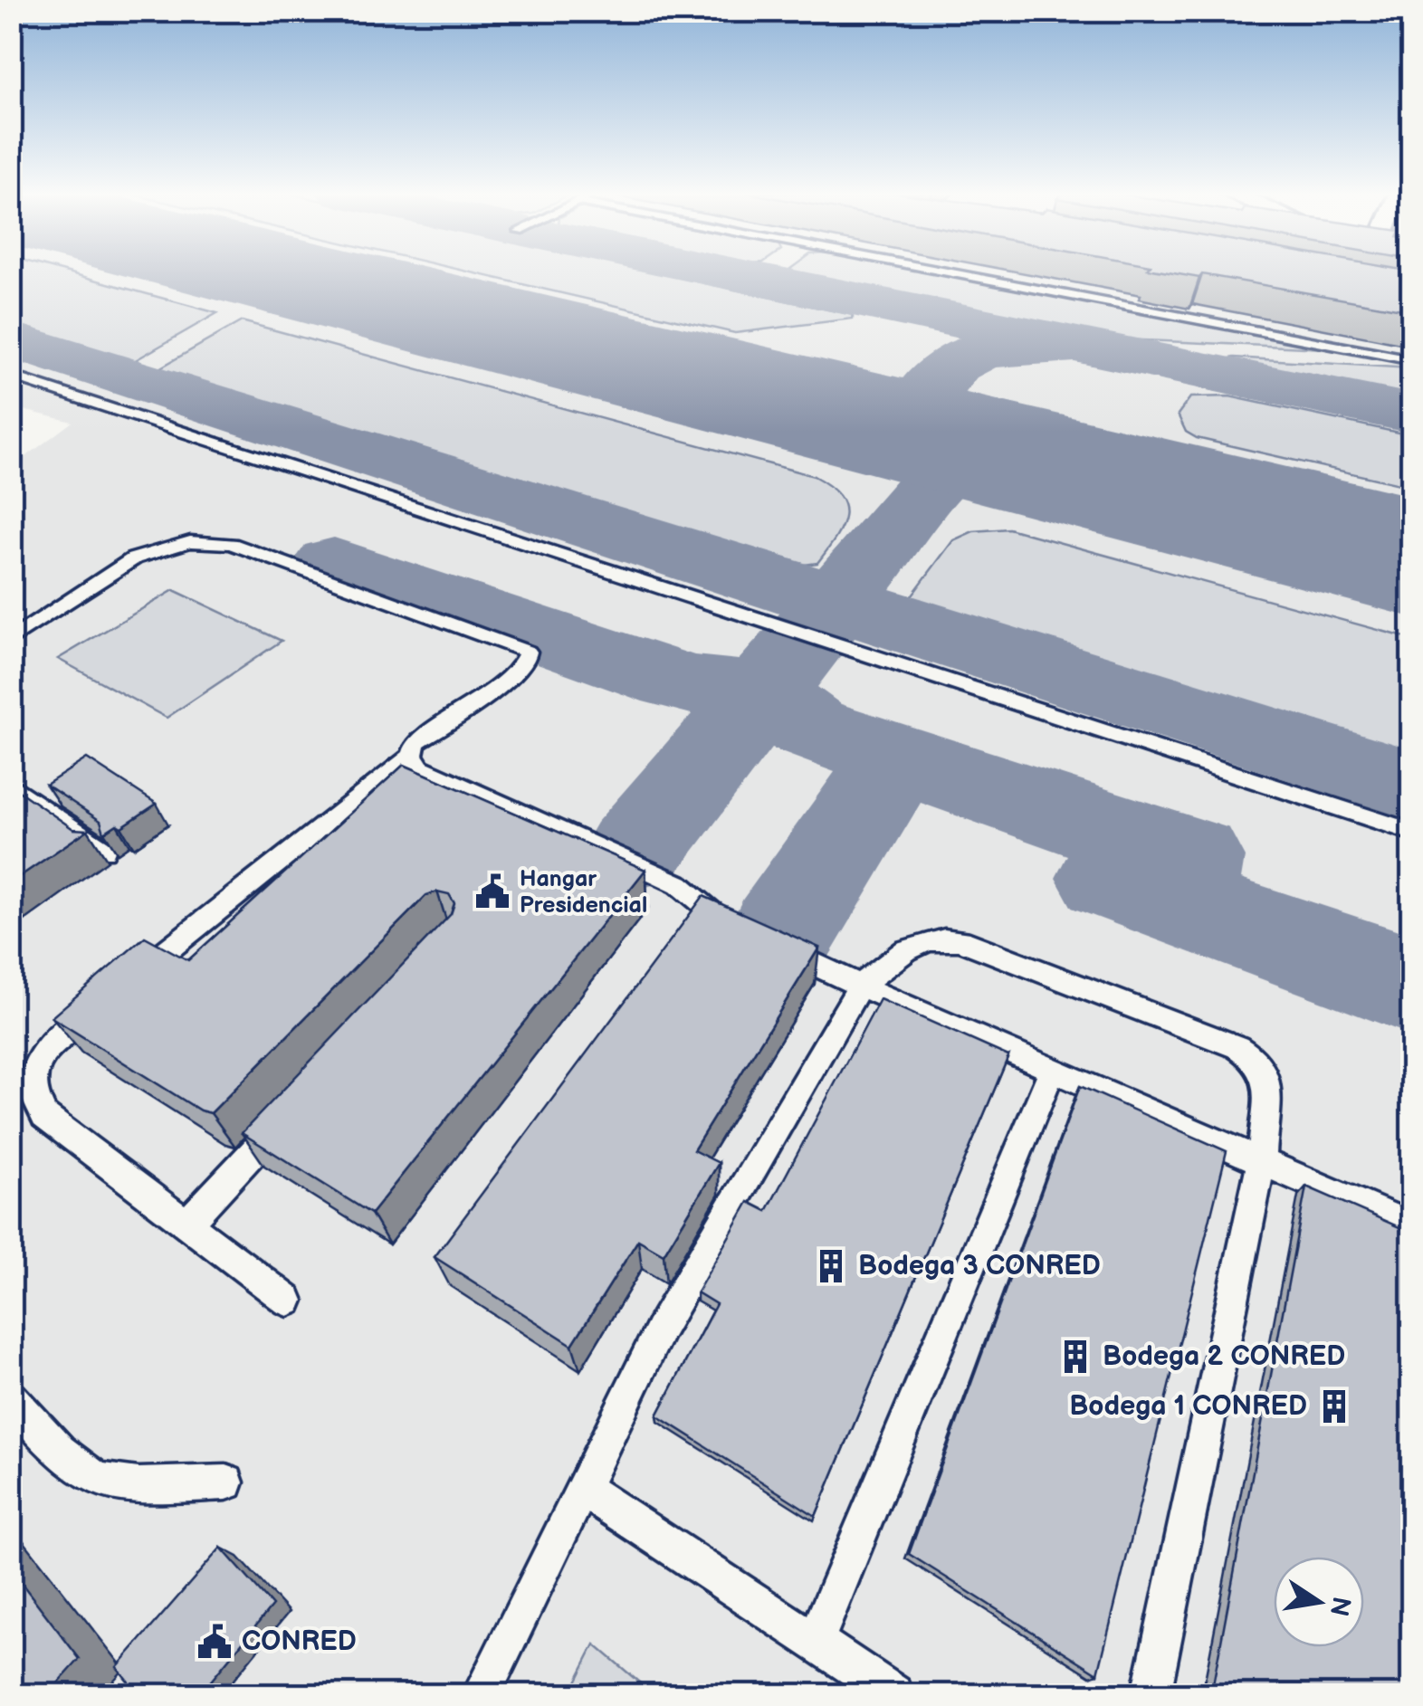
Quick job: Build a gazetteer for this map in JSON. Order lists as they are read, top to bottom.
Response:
{
  "places": {
    "public building": ["Hangar Presidencial", "CONRED"],
    "building": ["Bodega 3 CONRED", "Bodega 2 CONRED", "Bodega 1 CONRED"]
  },
  "north": "right"
}
